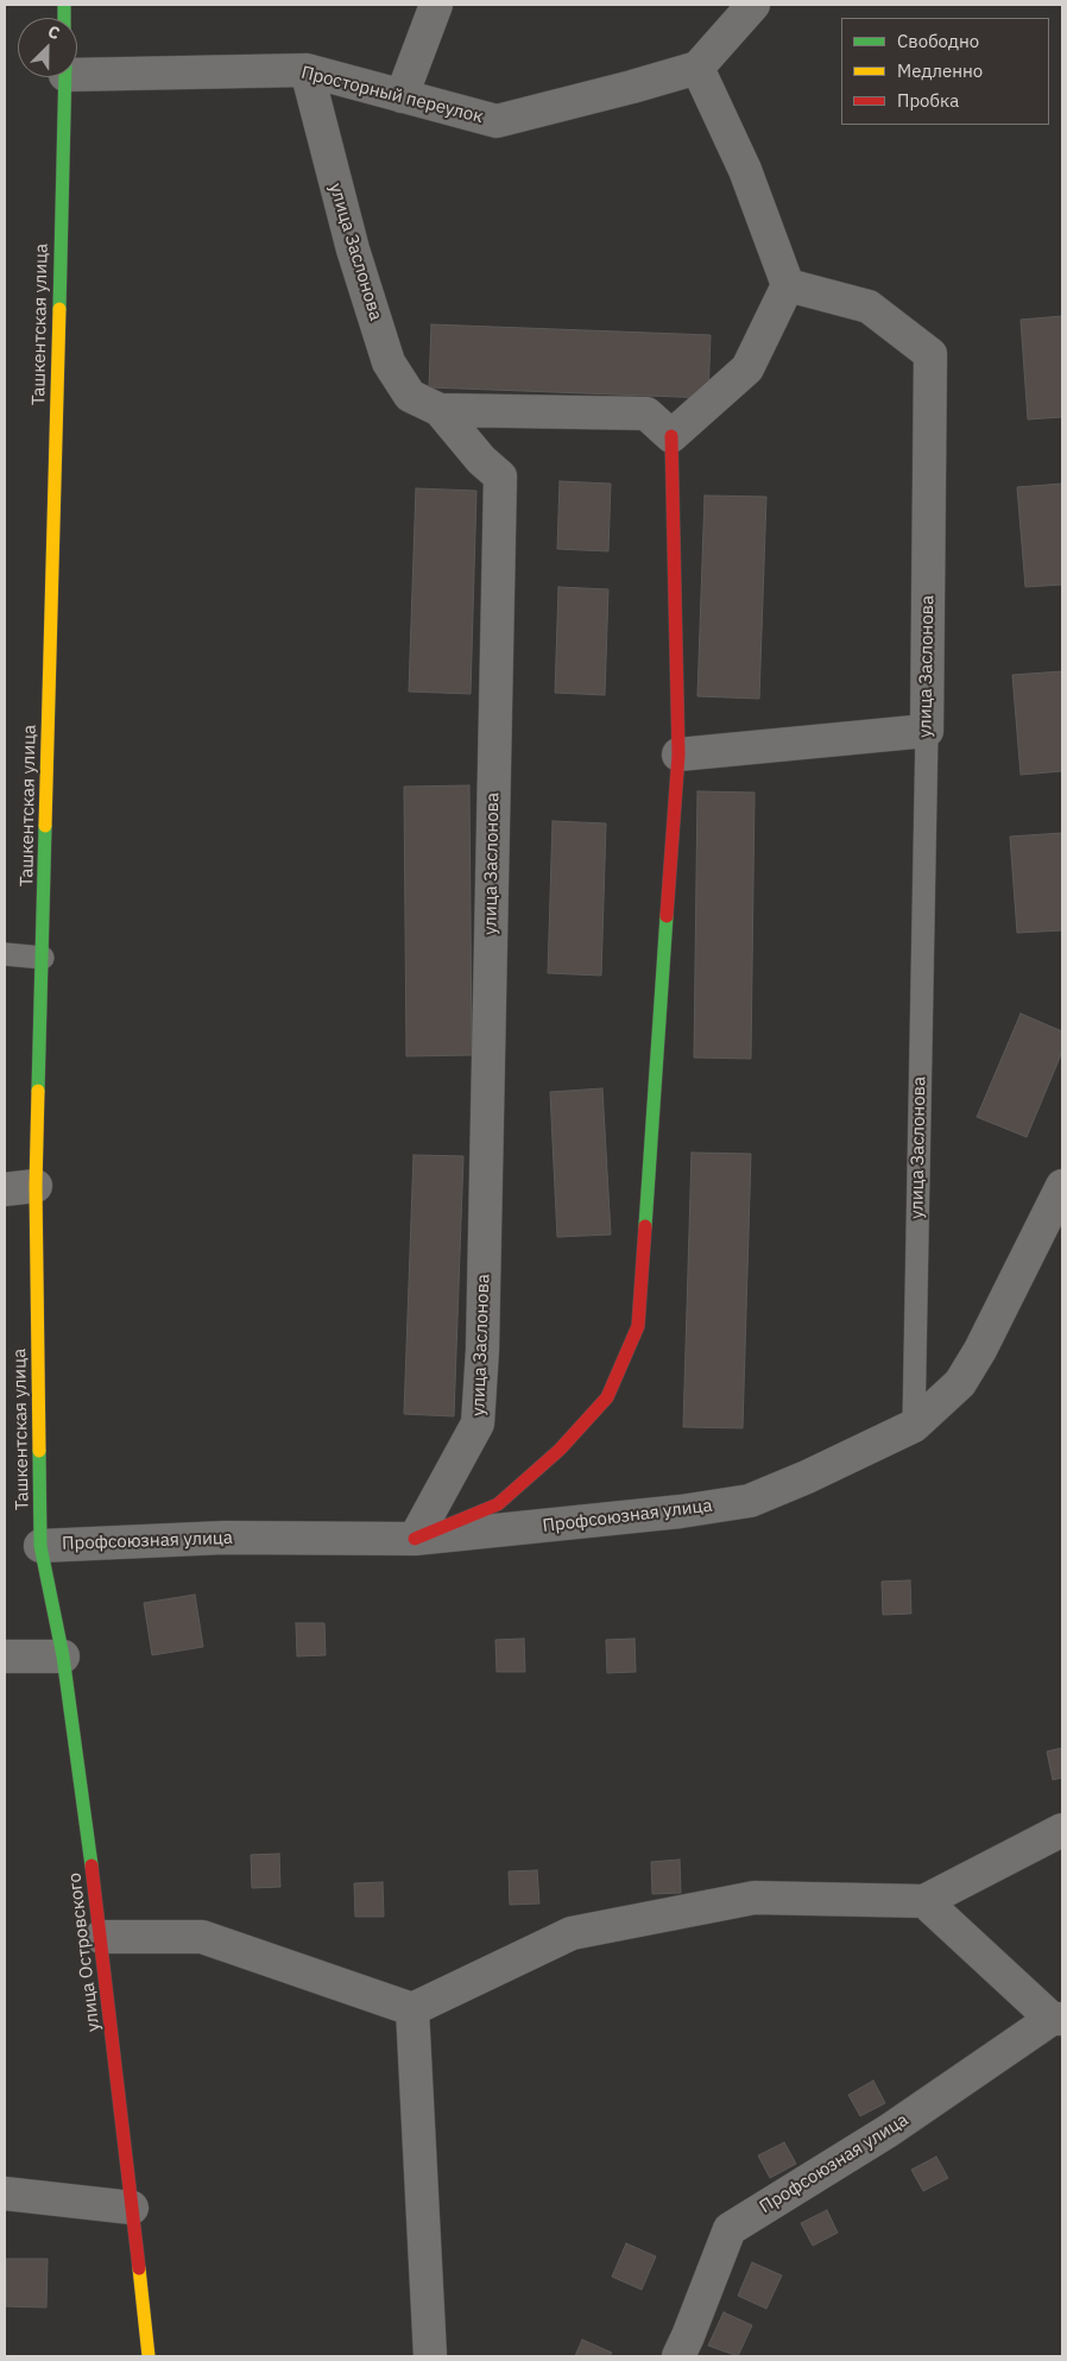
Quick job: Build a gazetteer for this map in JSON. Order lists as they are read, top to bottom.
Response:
{
  "streets": {
    "main road": ["Ташкентская улица", "улица Островского"],
    "street": ["Просторный переулок", "улица Заслонова", "Профсоюзная улица"]
  },
  "crossings": [
    ["Просторный переулок", "улица Заслонова"],
    ["улица Заслонова", "Профсоюзная улица"],
    ["Ташкентская улица", "Профсоюзная улица"],
    ["Ташкентская улица", "улица Островского"],
    ["Профсоюзная улица", "улица Островского"]
  ],
  "legend": ["Свободно", "Медленно", "Пробка"],
  "north": "top right"
}
